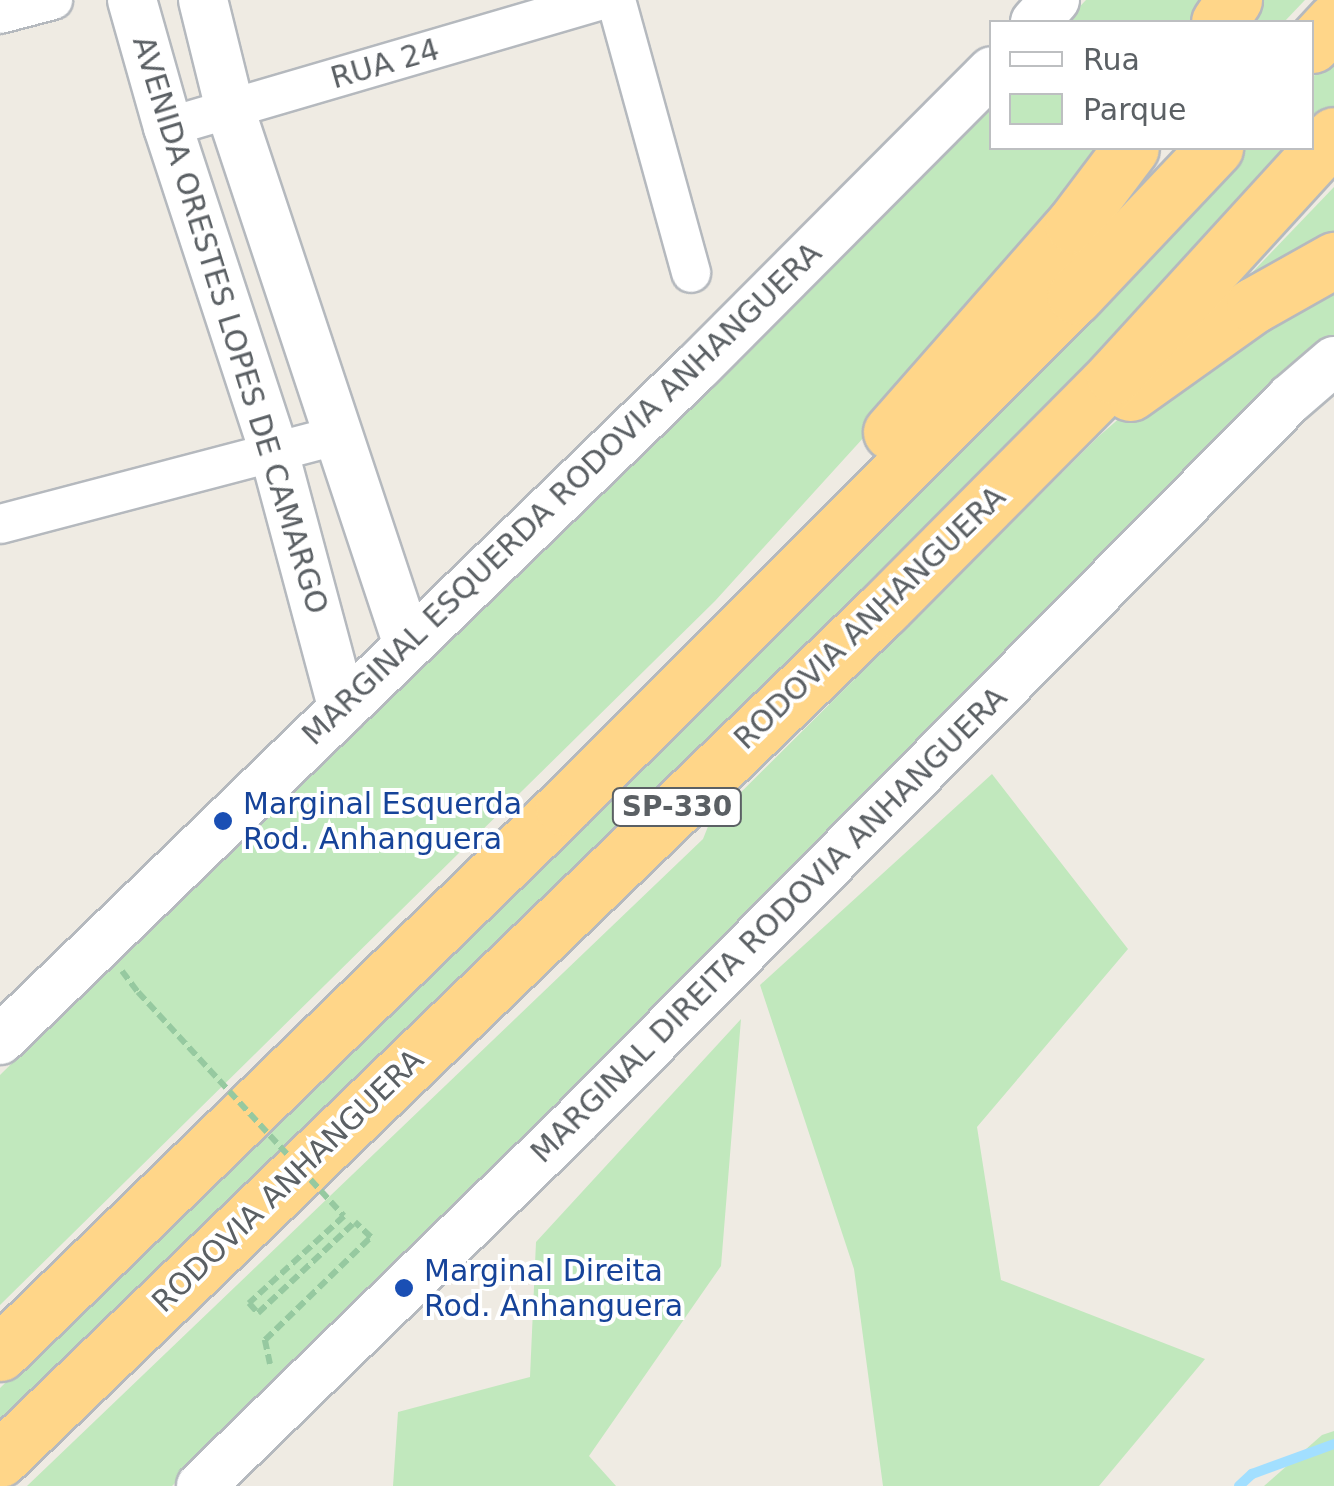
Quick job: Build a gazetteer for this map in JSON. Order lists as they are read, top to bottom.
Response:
{
  "streets": {
    "highway": ["RODOVIA ANHANGUERA", "SP-330"],
    "street": [
      "RUA 24",
      "AVENIDA ORESTES LOPES DE CAMARGO",
      "MARGINAL ESQUERDA RODOVIA ANHANGUERA",
      "MARGINAL DIREITA RODOVIA ANHANGUERA"
    ]
  },
  "crossings": [
    ["RUA 24", "AVENIDA ORESTES LOPES DE CAMARGO"],
    ["AVENIDA ORESTES LOPES DE CAMARGO", "MARGINAL ESQUERDA RODOVIA ANHANGUERA"]
  ],
  "places": ["Marginal Esquerda Rod. Anhanguera", "Marginal Direita Rod. Anhanguera"],
  "legend": ["Rua", "Parque"]
}
